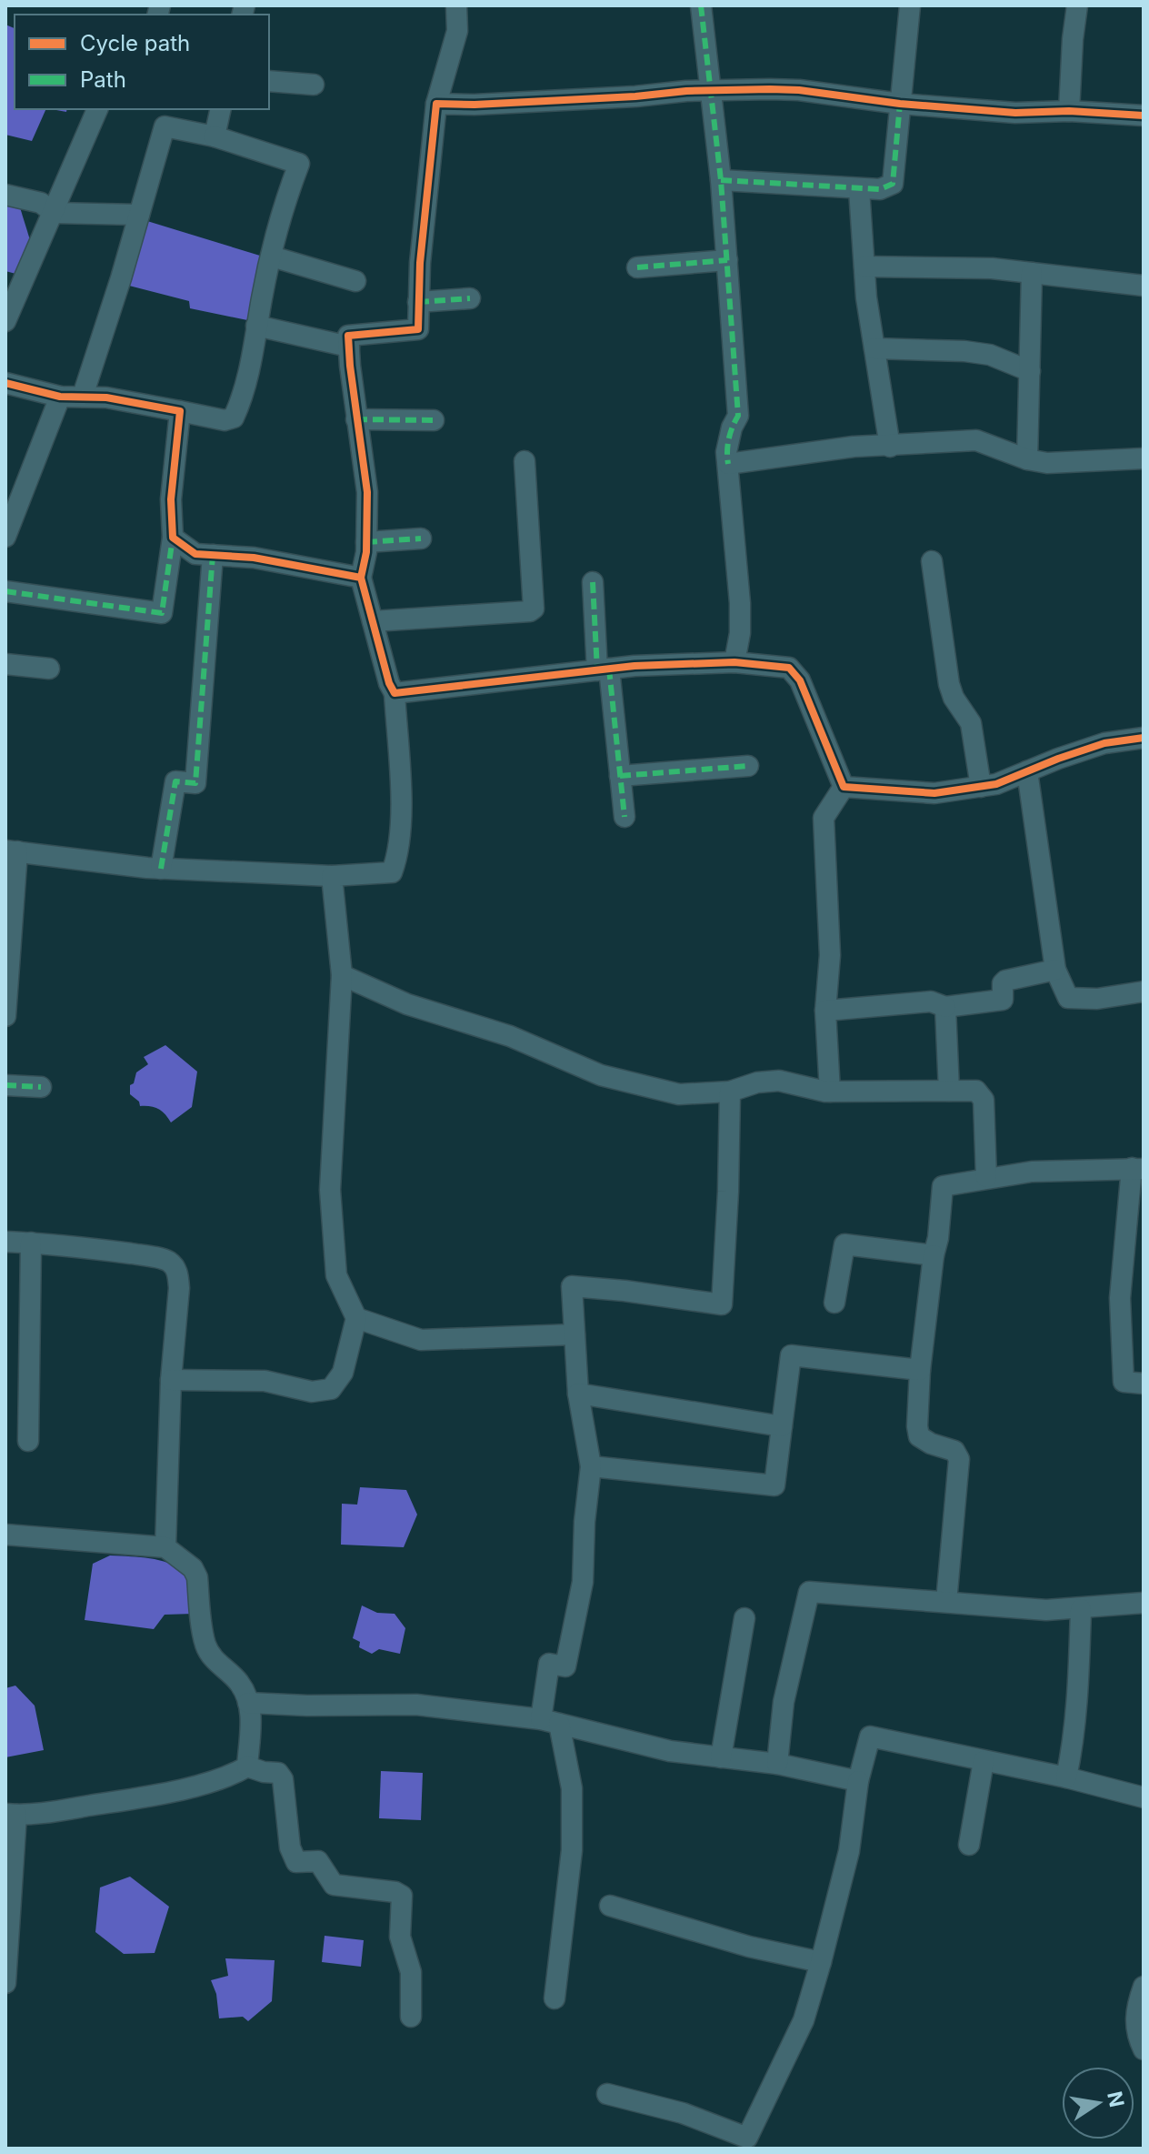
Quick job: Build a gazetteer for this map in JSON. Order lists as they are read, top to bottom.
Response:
{
  "legend": ["Cycle path", "Path"],
  "north": "right"
}
